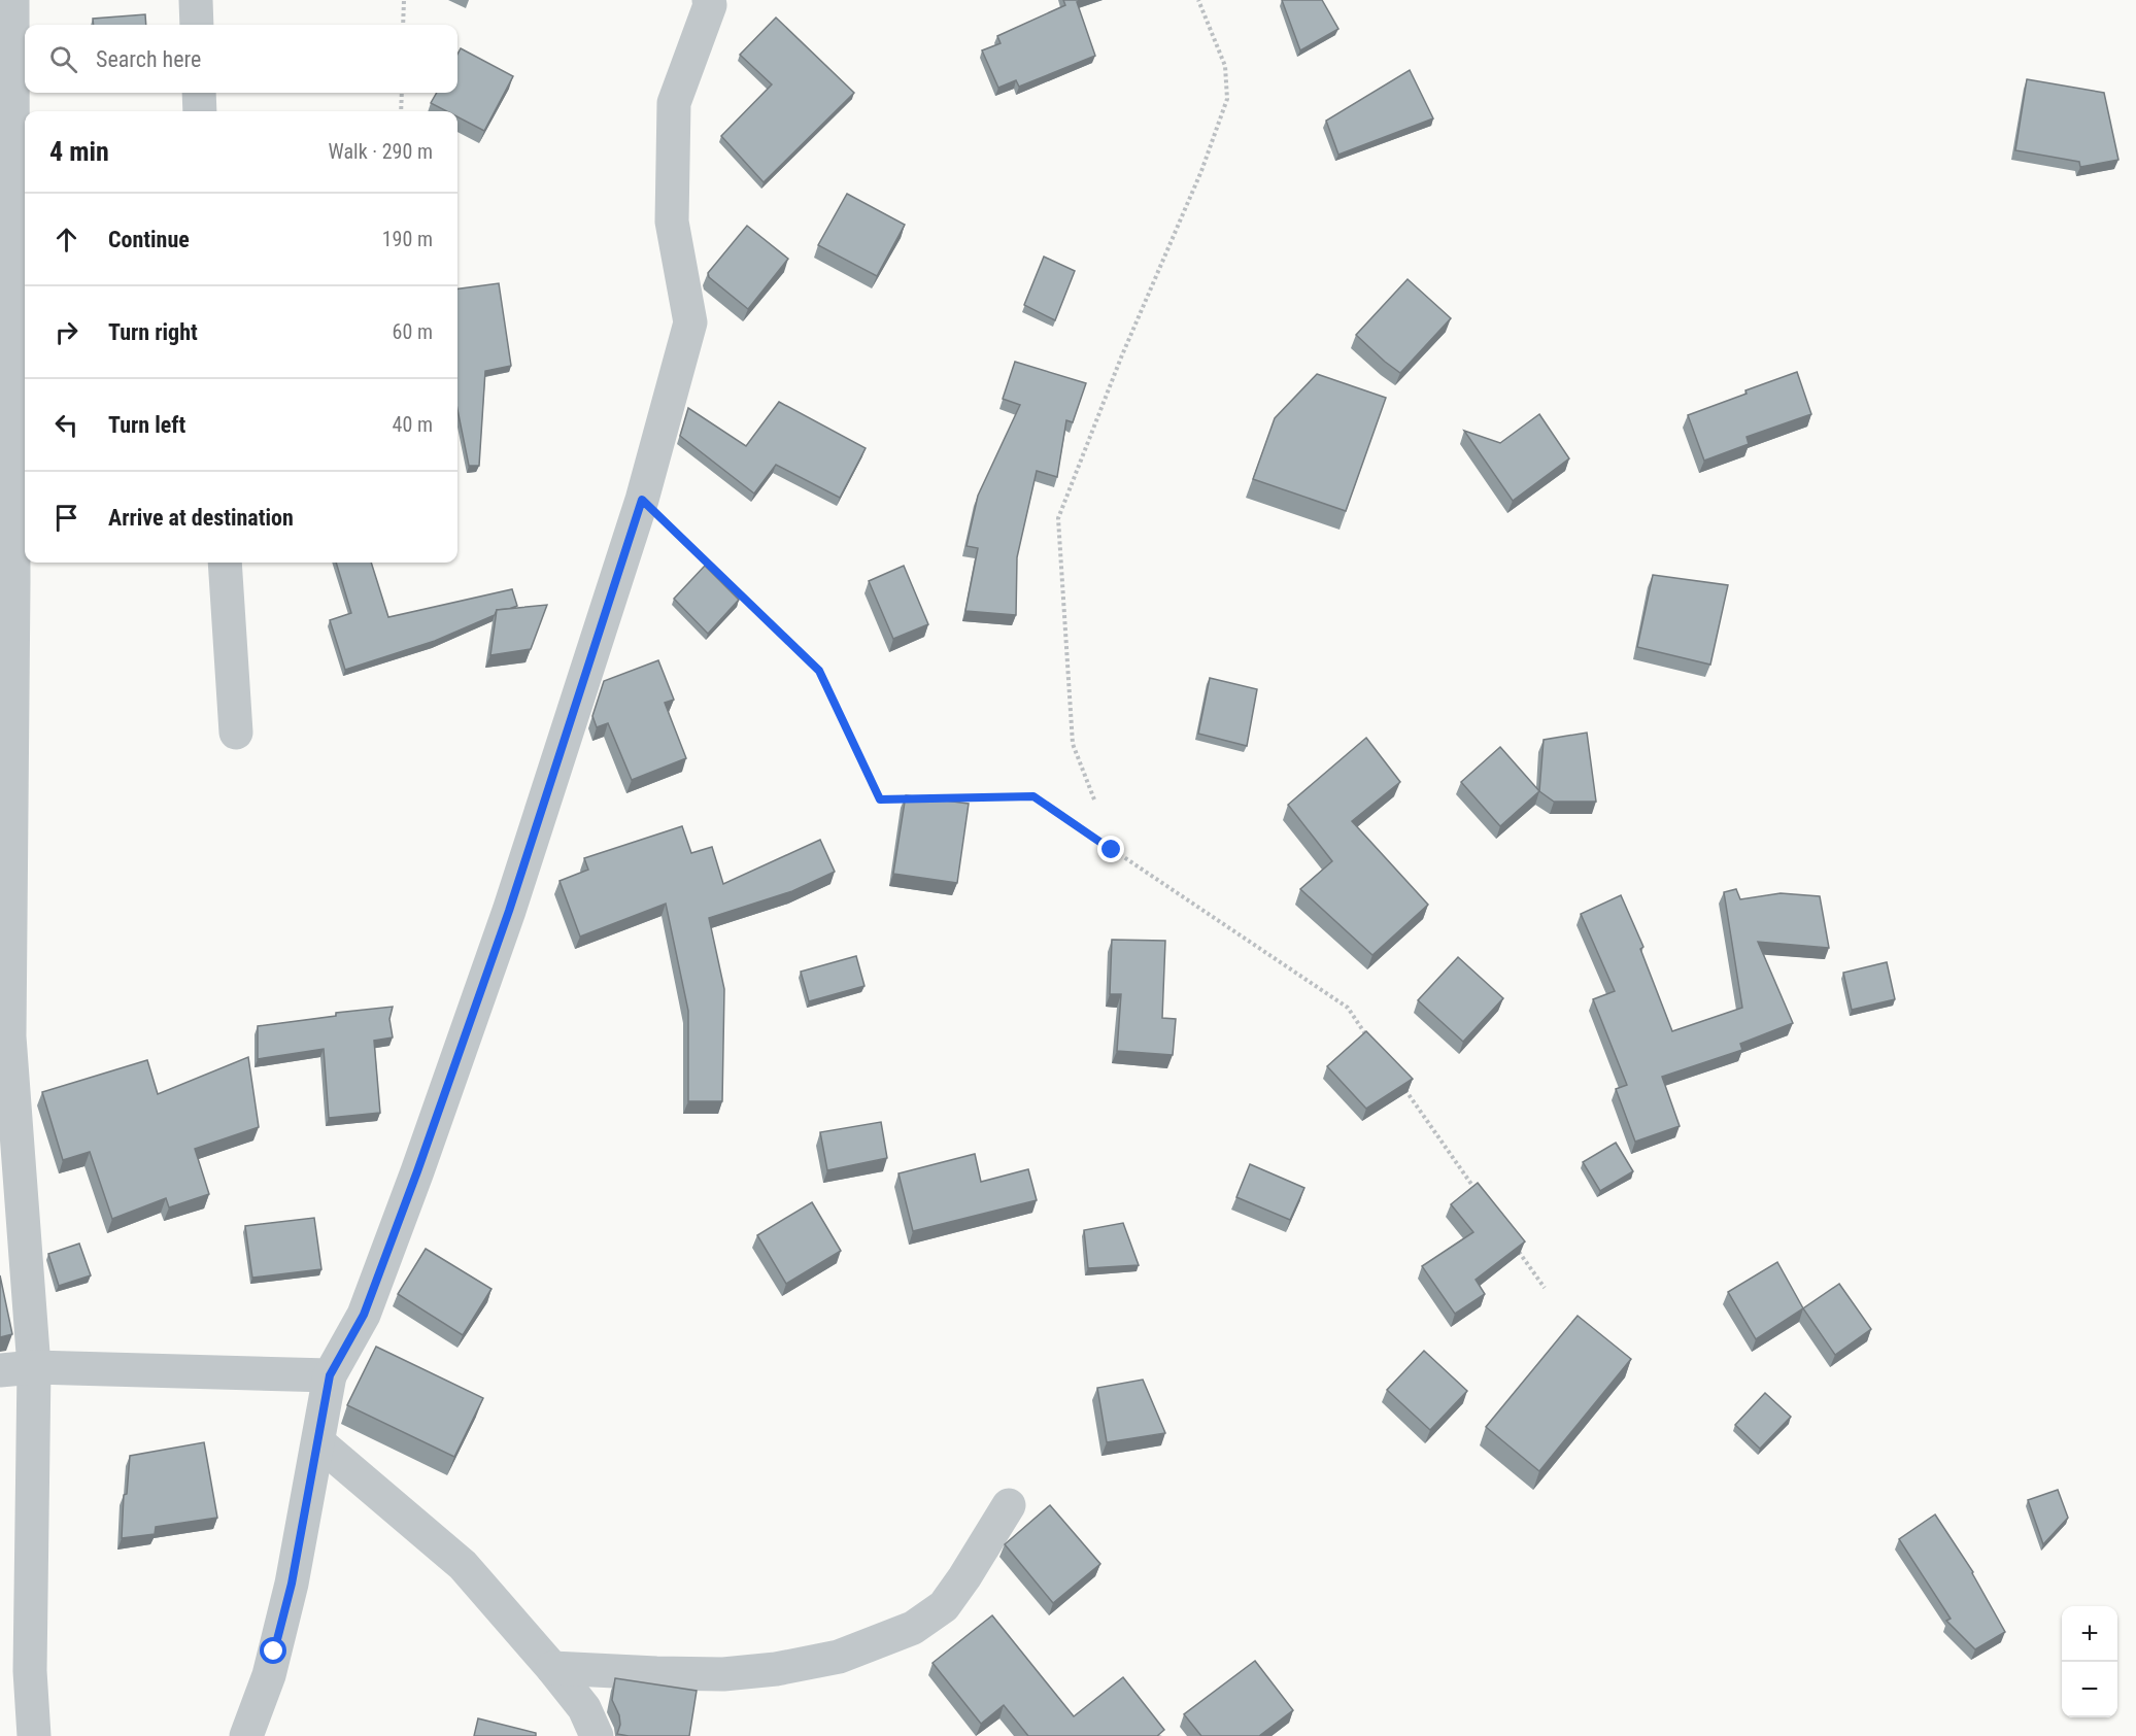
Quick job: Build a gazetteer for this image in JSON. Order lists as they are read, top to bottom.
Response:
{
  "page": {
    "search": "Search here",
    "heading": ["4 min", "Walk · 290 m"],
    "list": [
      ["Continue", "190 m"],
      ["Turn right", "60 m"],
      ["Turn left", "40 m"],
      "Arrive at destination"
    ],
    "map_buttons": ["+", "−"]
  }
}
